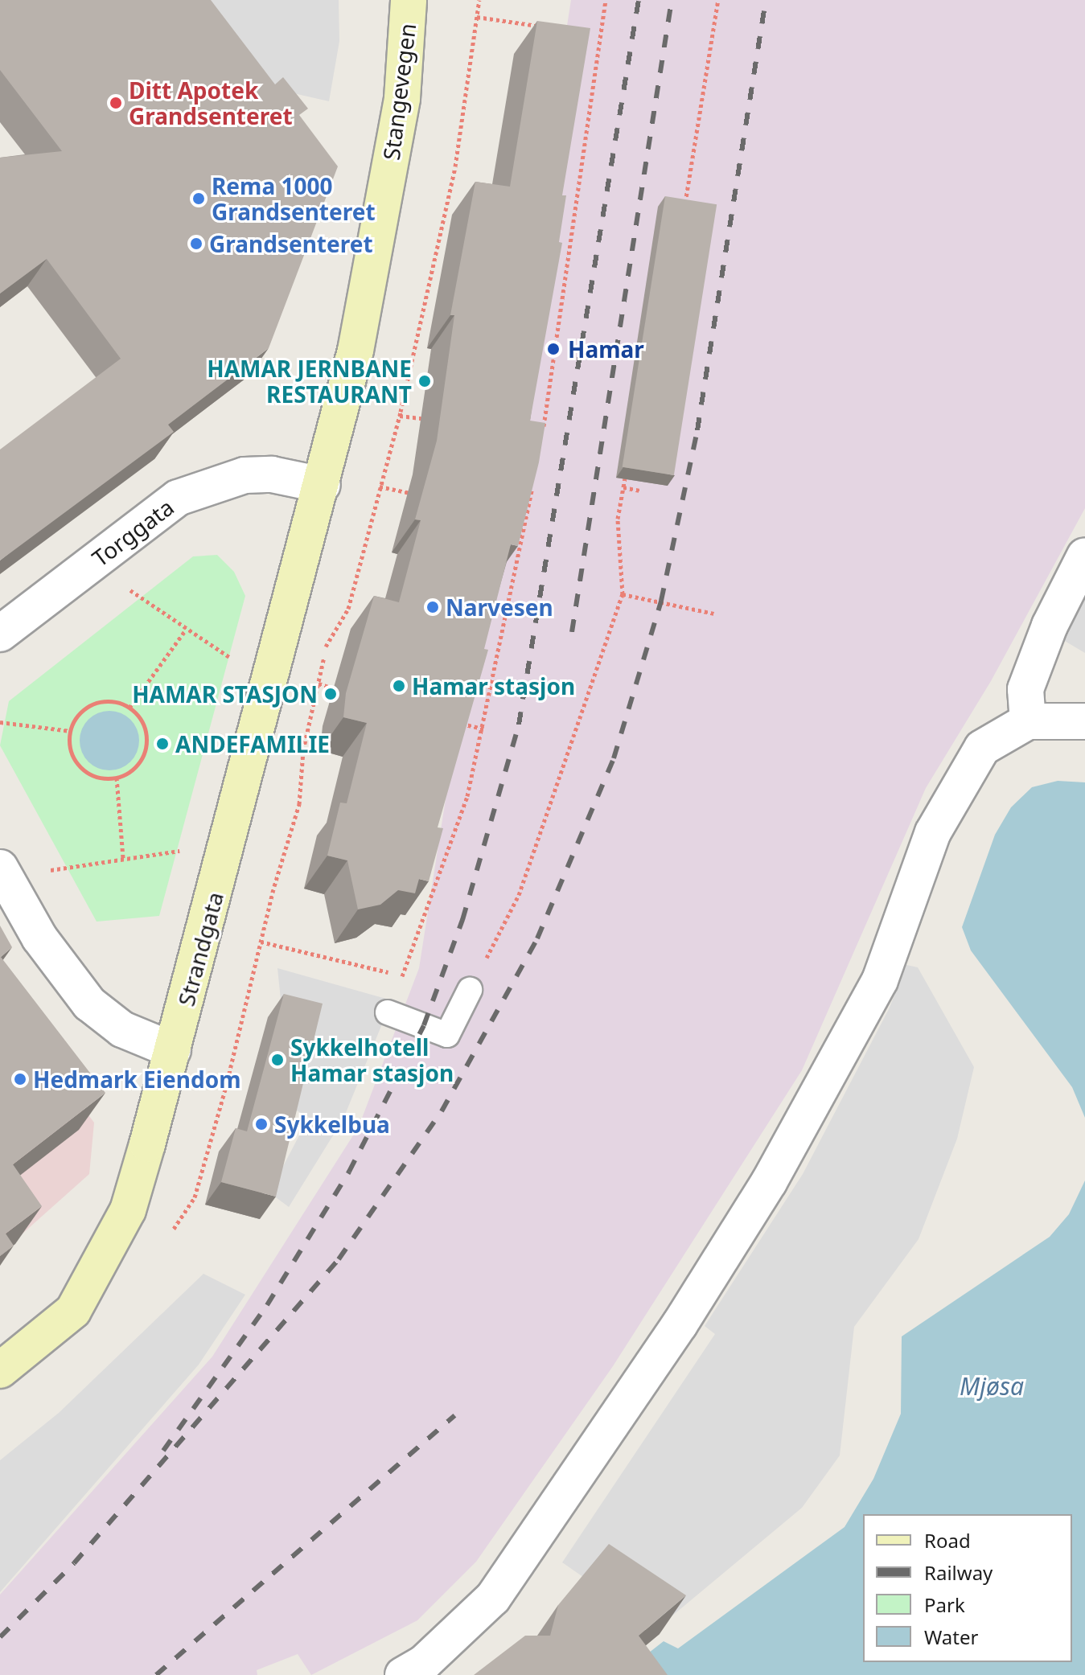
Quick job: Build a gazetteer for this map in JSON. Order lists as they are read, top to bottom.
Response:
{
  "streets": {
    "main road": ["Stangevegen", "Strandgata"],
    "street": ["Torggata"]
  },
  "crossings": [
    ["Stangevegen", "Torggata"],
    ["Stangevegen", "Strandgata"],
    ["Torggata", "Strandgata"]
  ],
  "water": ["Mjøsa"],
  "places": [
    "Ditt Apotek Grandsenteret",
    "Rema 1000 Grandsenteret",
    "Grandsenteret",
    "Hamar",
    "HAMAR JERNBANE RESTAURANT",
    "Narvesen",
    "Hamar stasjon",
    "HAMAR STASJON",
    "ANDEFAMILIE",
    "Sykkelhotell Hamar stasjon",
    "Hedmark Eiendom",
    "Sykkelbua"
  ],
  "legend": [
    "Road",
    "Railway",
    "Park",
    "Water"
  ]
}
